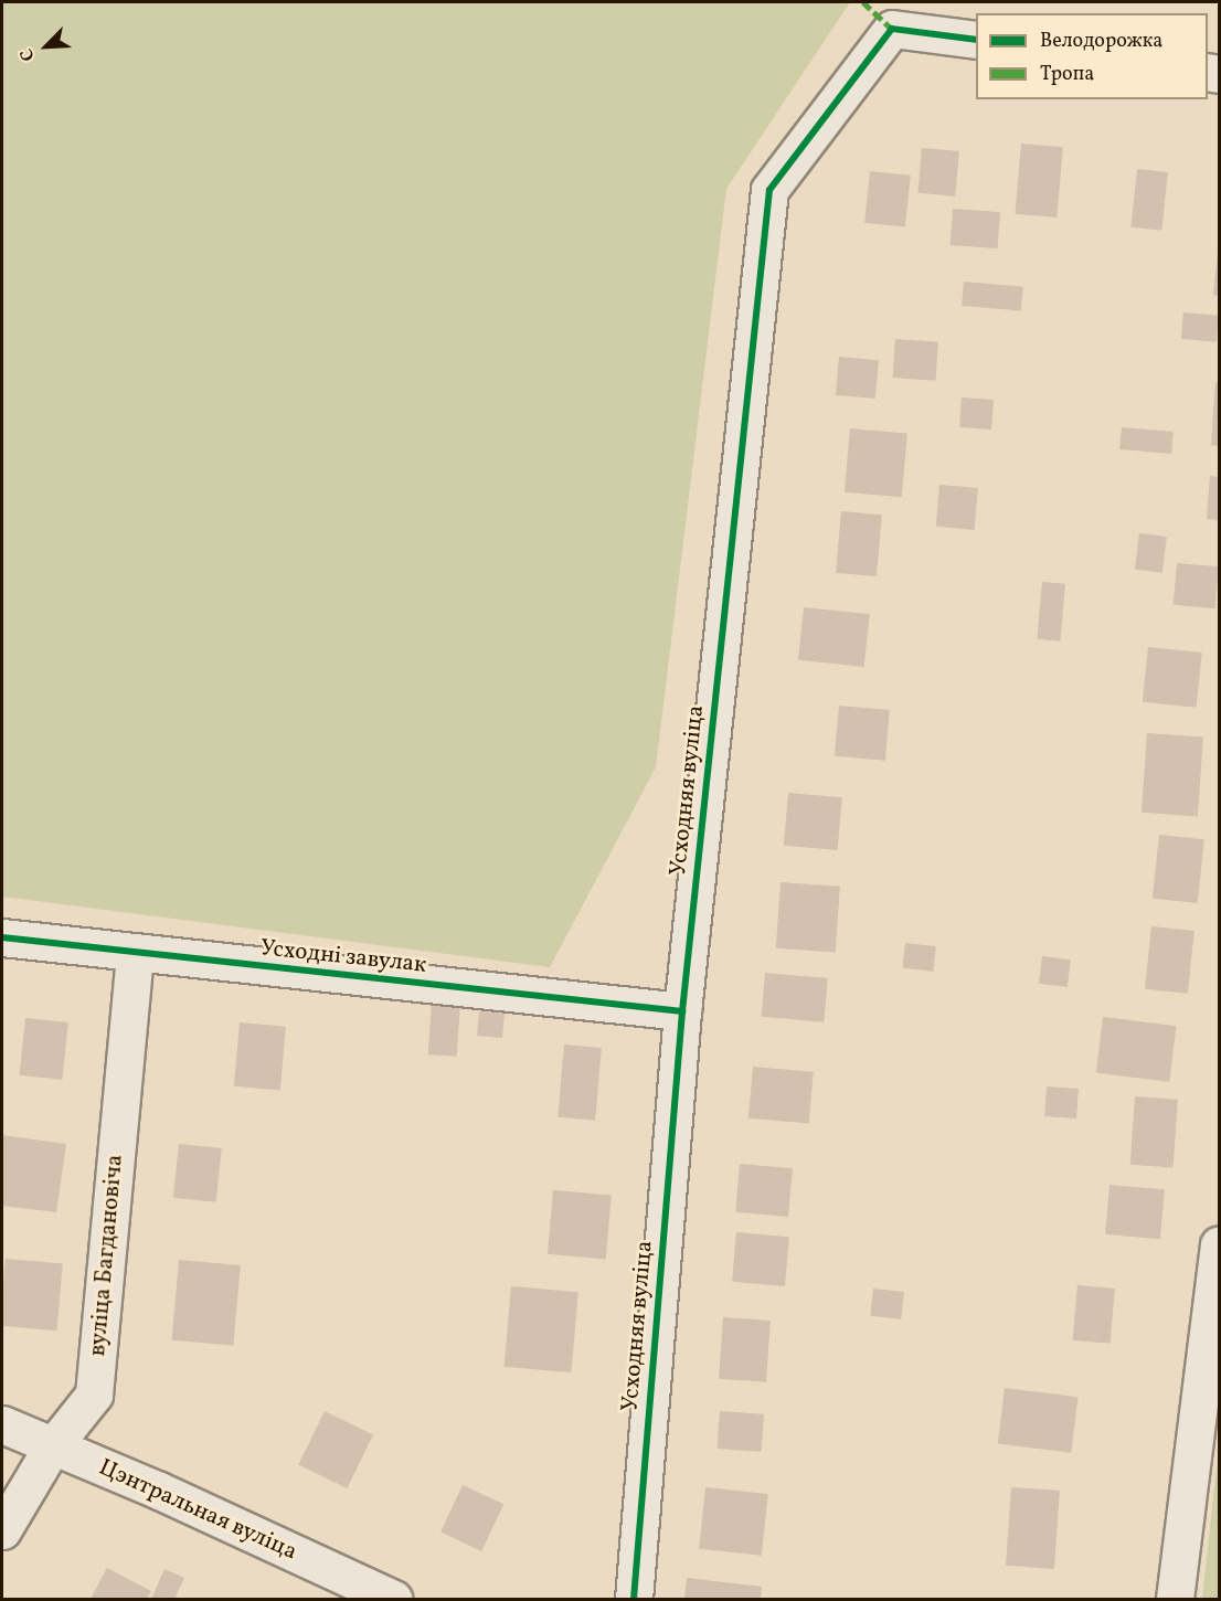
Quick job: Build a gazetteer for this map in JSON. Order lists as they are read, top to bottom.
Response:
{
  "streets": {
    "street": [
      "Усходняя вуліца",
      "Усходні завулак",
      "вуліца Багдановіча",
      "Цэнтральная вуліца"
    ]
  },
  "crossings": [
    ["Усходняя вуліца", "Усходні завулак"],
    ["Усходні завулак", "вуліца Багдановіча"],
    ["вуліца Багдановіча", "Цэнтральная вуліца"]
  ],
  "legend": ["Велодорожка", "Тропа"],
  "north": "bottom left"
}
